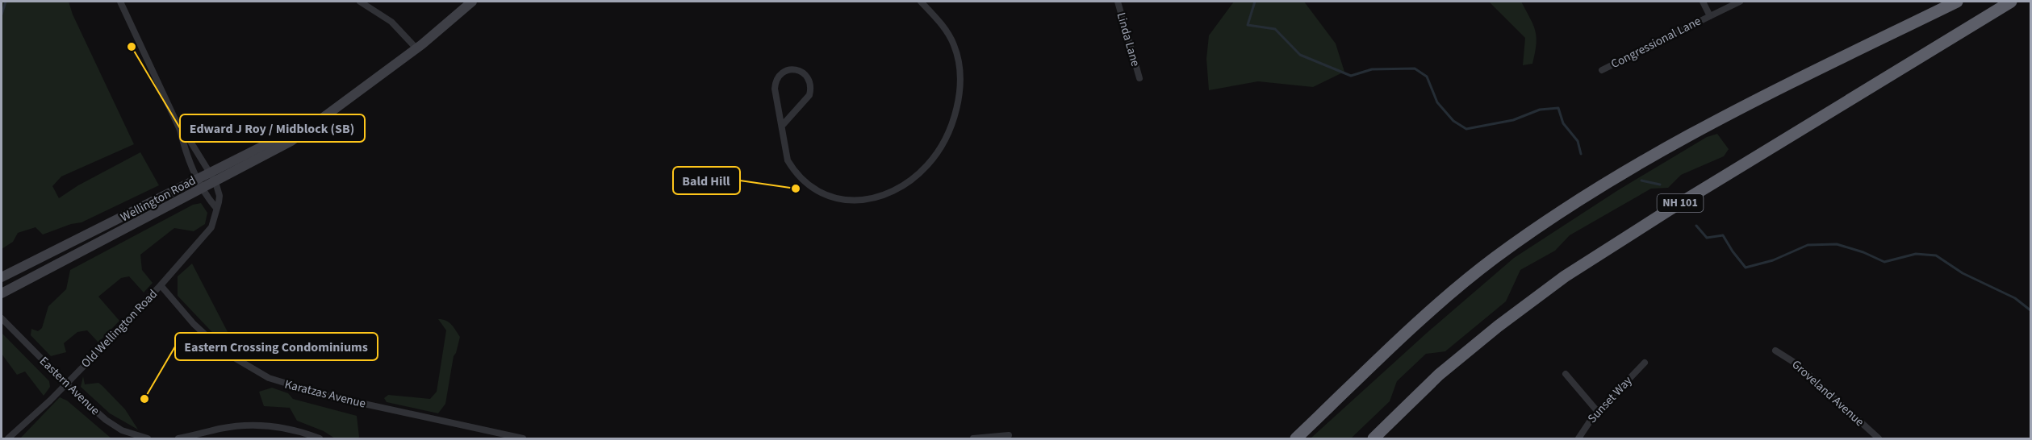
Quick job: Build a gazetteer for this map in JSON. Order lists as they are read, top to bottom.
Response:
{
  "streets": {
    "highway": ["NH 101"],
    "main road": ["Wellington Road"],
    "street": [
      "Linda Lane",
      "Congressional Lane",
      "Old Wellington Road",
      "Eastern Avenue",
      "Groveland Avenue",
      "Karatzas Avenue",
      "Sunset Way"
    ]
  },
  "crossings": [
    ["Wellington Road", "Old Wellington Road"],
    ["Old Wellington Road", "Eastern Avenue"],
    ["Old Wellington Road", "Karatzas Avenue"]
  ],
  "places": ["Edward J Roy / Midblock (SB)", "Bald Hill", "Eastern Crossing Condominiums"]
}
